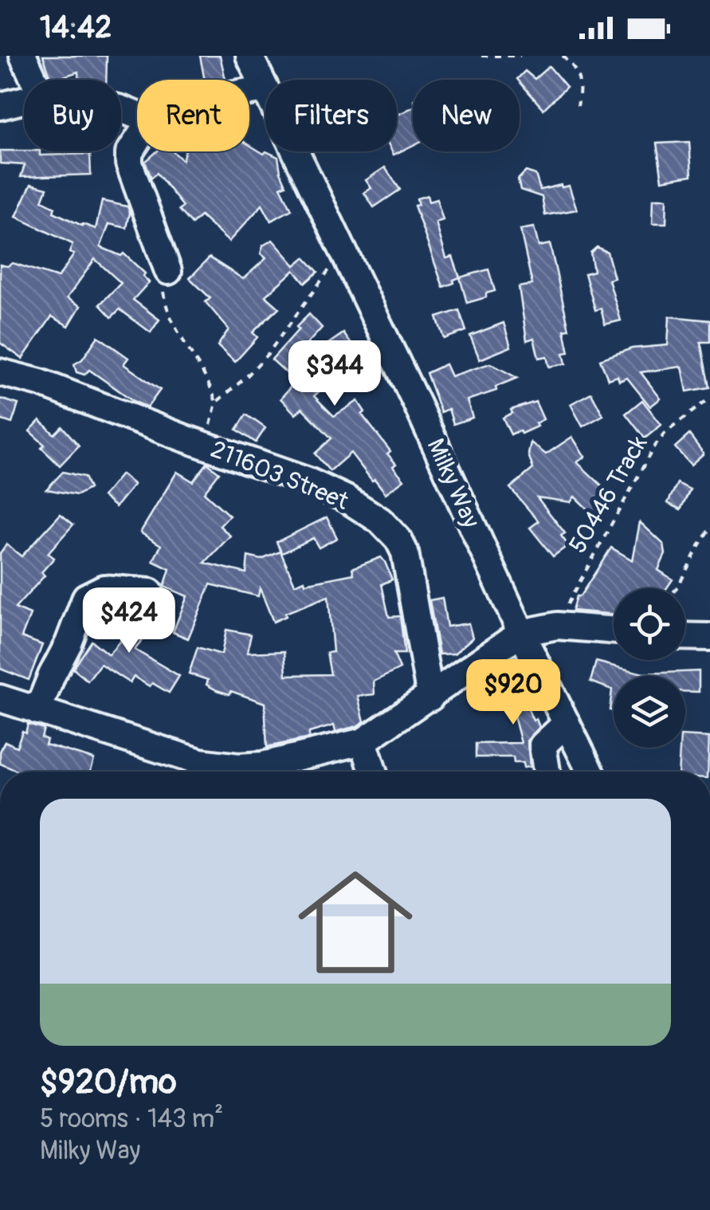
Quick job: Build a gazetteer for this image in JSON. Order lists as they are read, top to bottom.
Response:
{
  "streets": {
    "street": ["211603 Street", "Milky Way"],
    "path": ["50446 Track"]
  },
  "page": {
    "status": "14:42",
    "chip": [
      "Buy",
      "Rent",
      "Filters",
      "New"
    ],
    "price": ["$344", "$424", "$920"],
    "list": [
      {
        "name": "$920/mo",
        "note": "5 rooms · 143 m² · Milky Way"
      }
    ]
  }
}
